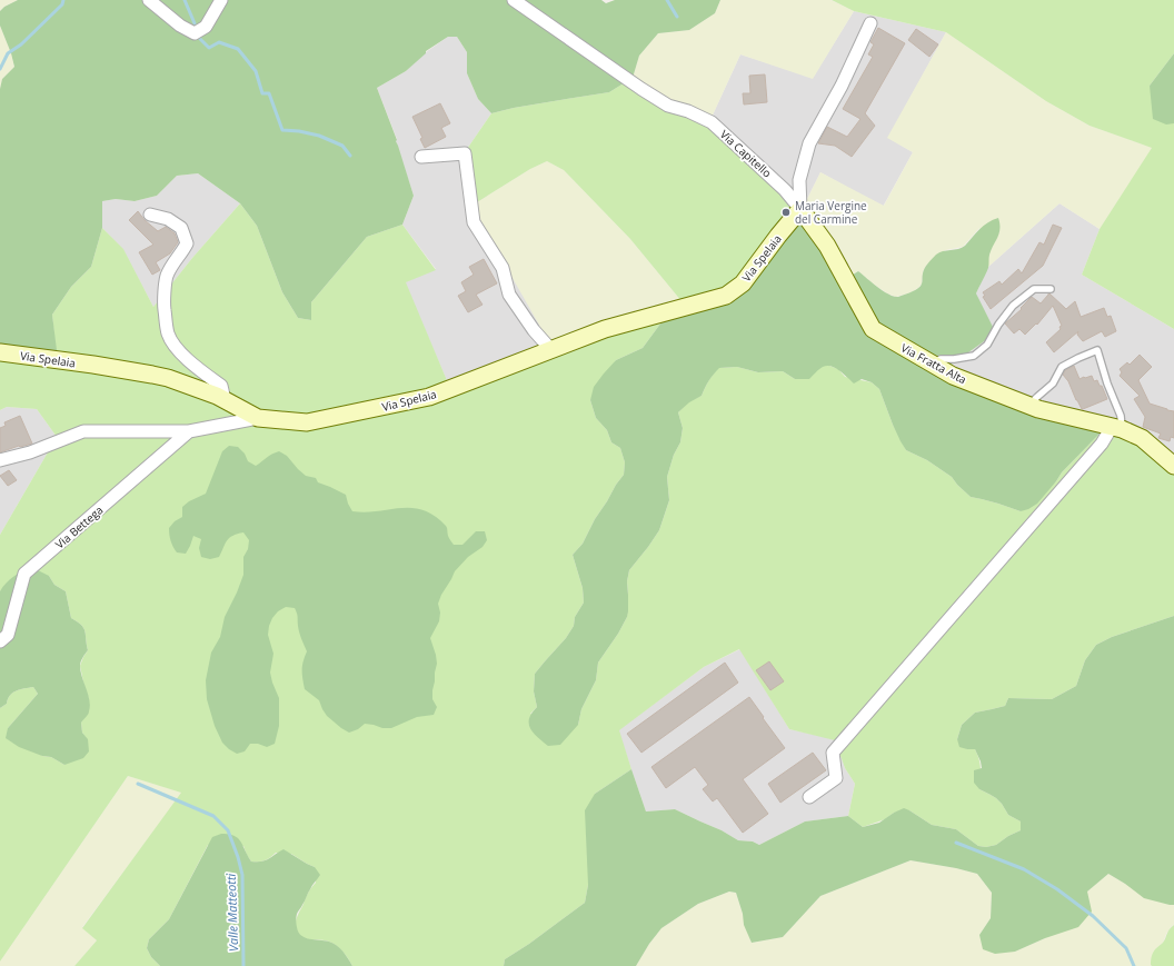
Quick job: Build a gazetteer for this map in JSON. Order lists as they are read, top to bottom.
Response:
{
  "streets": {
    "street": [
      "Via Capitello",
      "Via Spelaia",
      "Via Fratta Alta",
      "Via Bettega"
    ]
  },
  "crossings": [
    ["Via Capitello", "Via Spelaia"],
    ["Via Capitello", "Via Fratta Alta"],
    ["Via Spelaia", "Via Fratta Alta"],
    ["Via Spelaia", "Via Bettega"]
  ],
  "water": ["Valle Matteotti"],
  "places": ["Maria Vergine del Carmine"]
}
